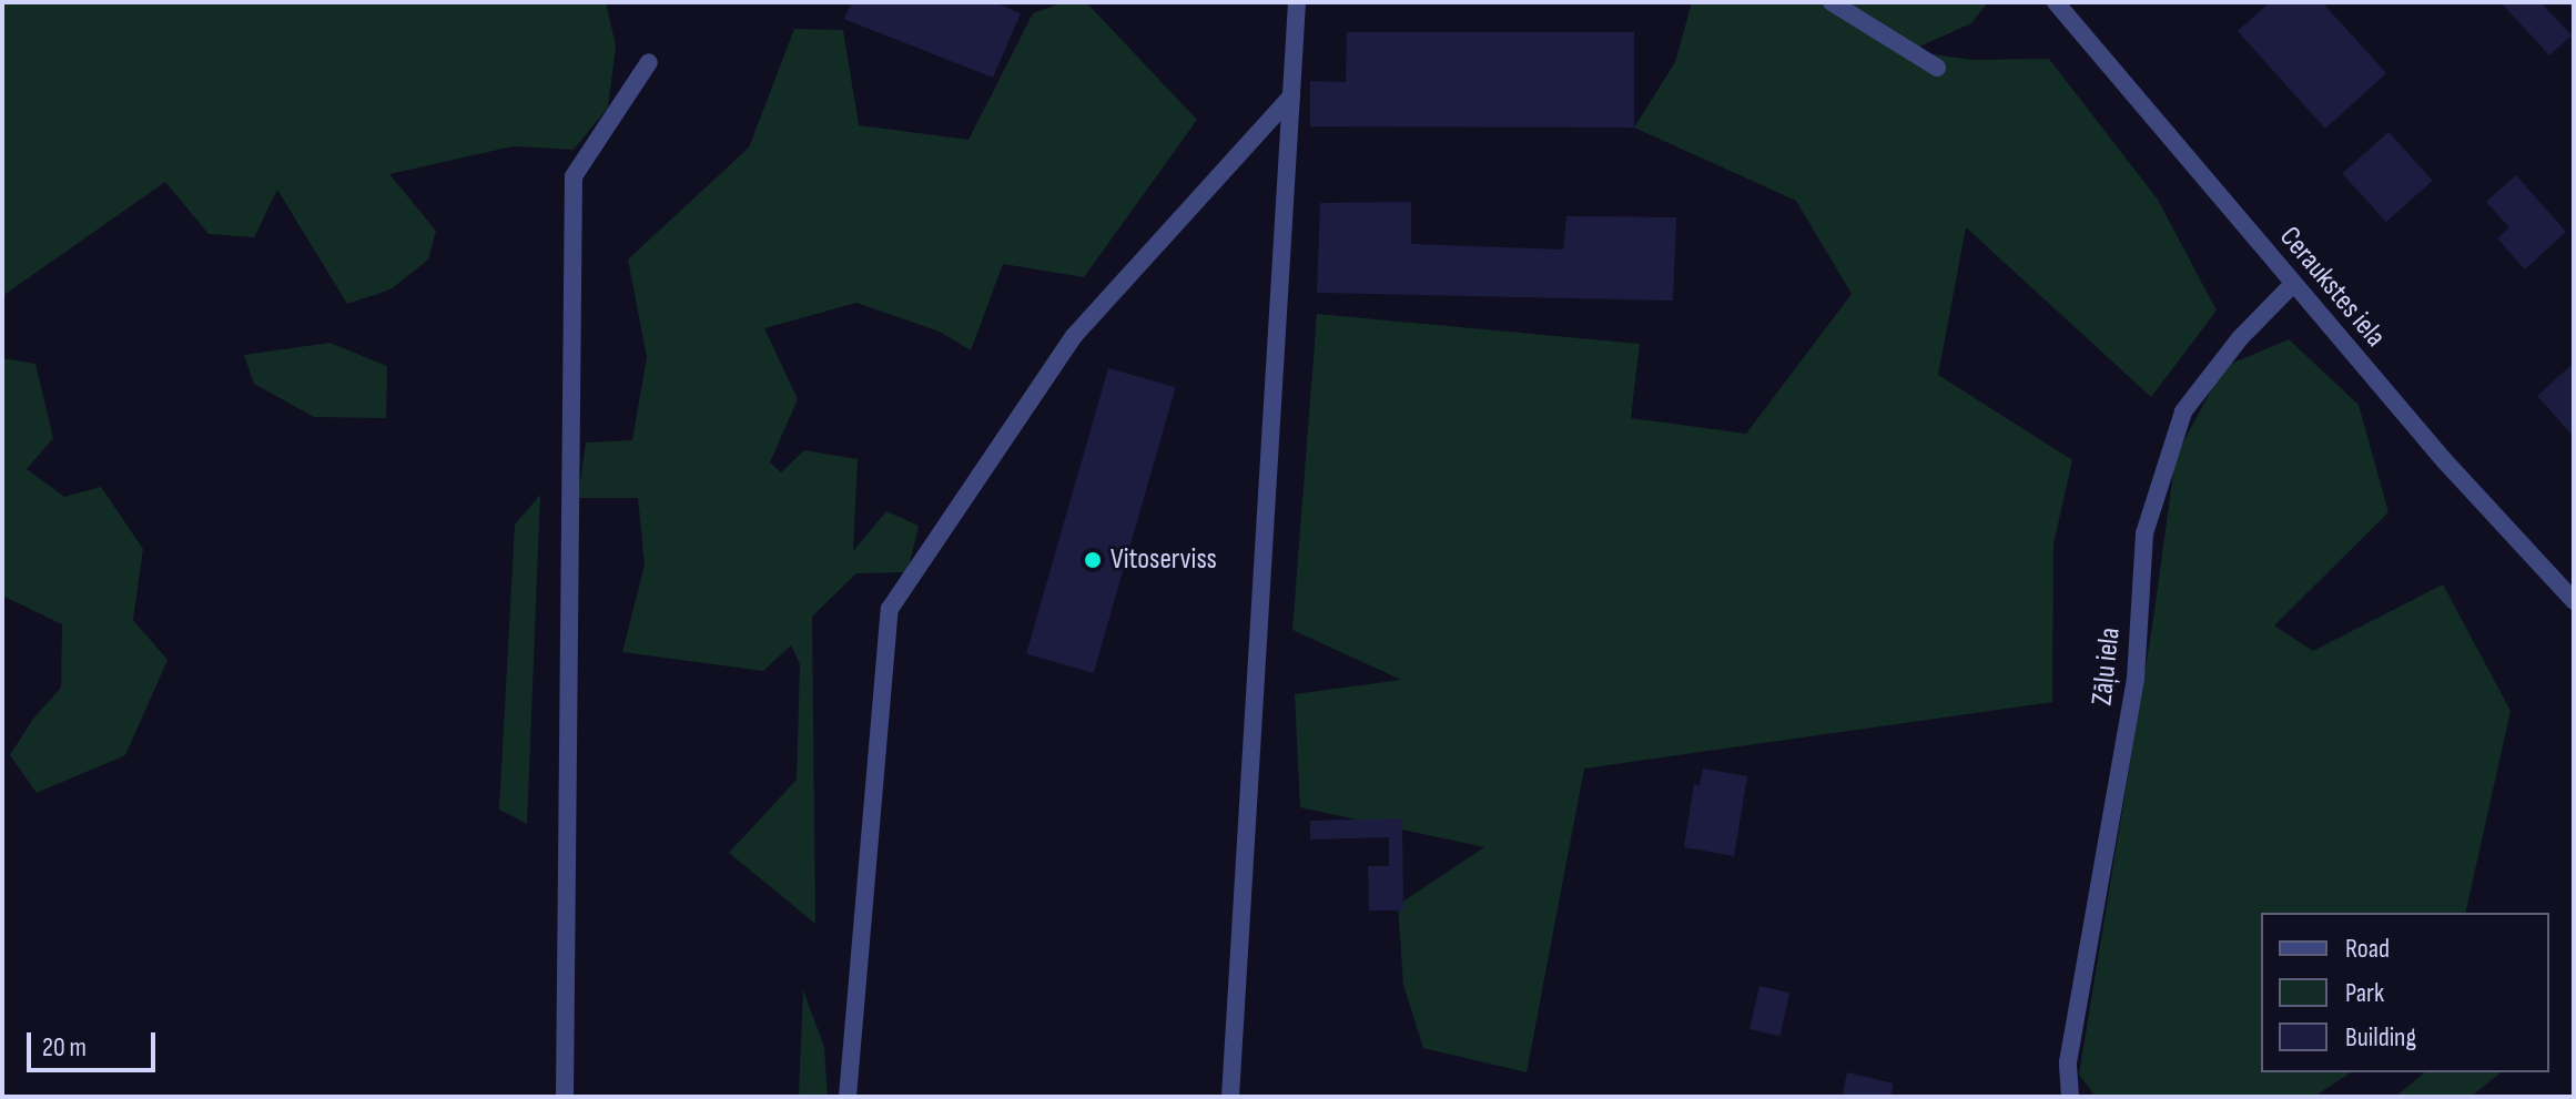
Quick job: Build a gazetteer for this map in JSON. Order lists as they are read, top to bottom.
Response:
{
  "streets": {
    "street": ["Ceraukstes iela", "Zāļu iela"]
  },
  "crossings": [
    ["Ceraukstes iela", "Zāļu iela"]
  ],
  "places": ["Vitoserviss"],
  "legend": ["Road", "Park", "Building"],
  "scale_bar": "20 m"
}
